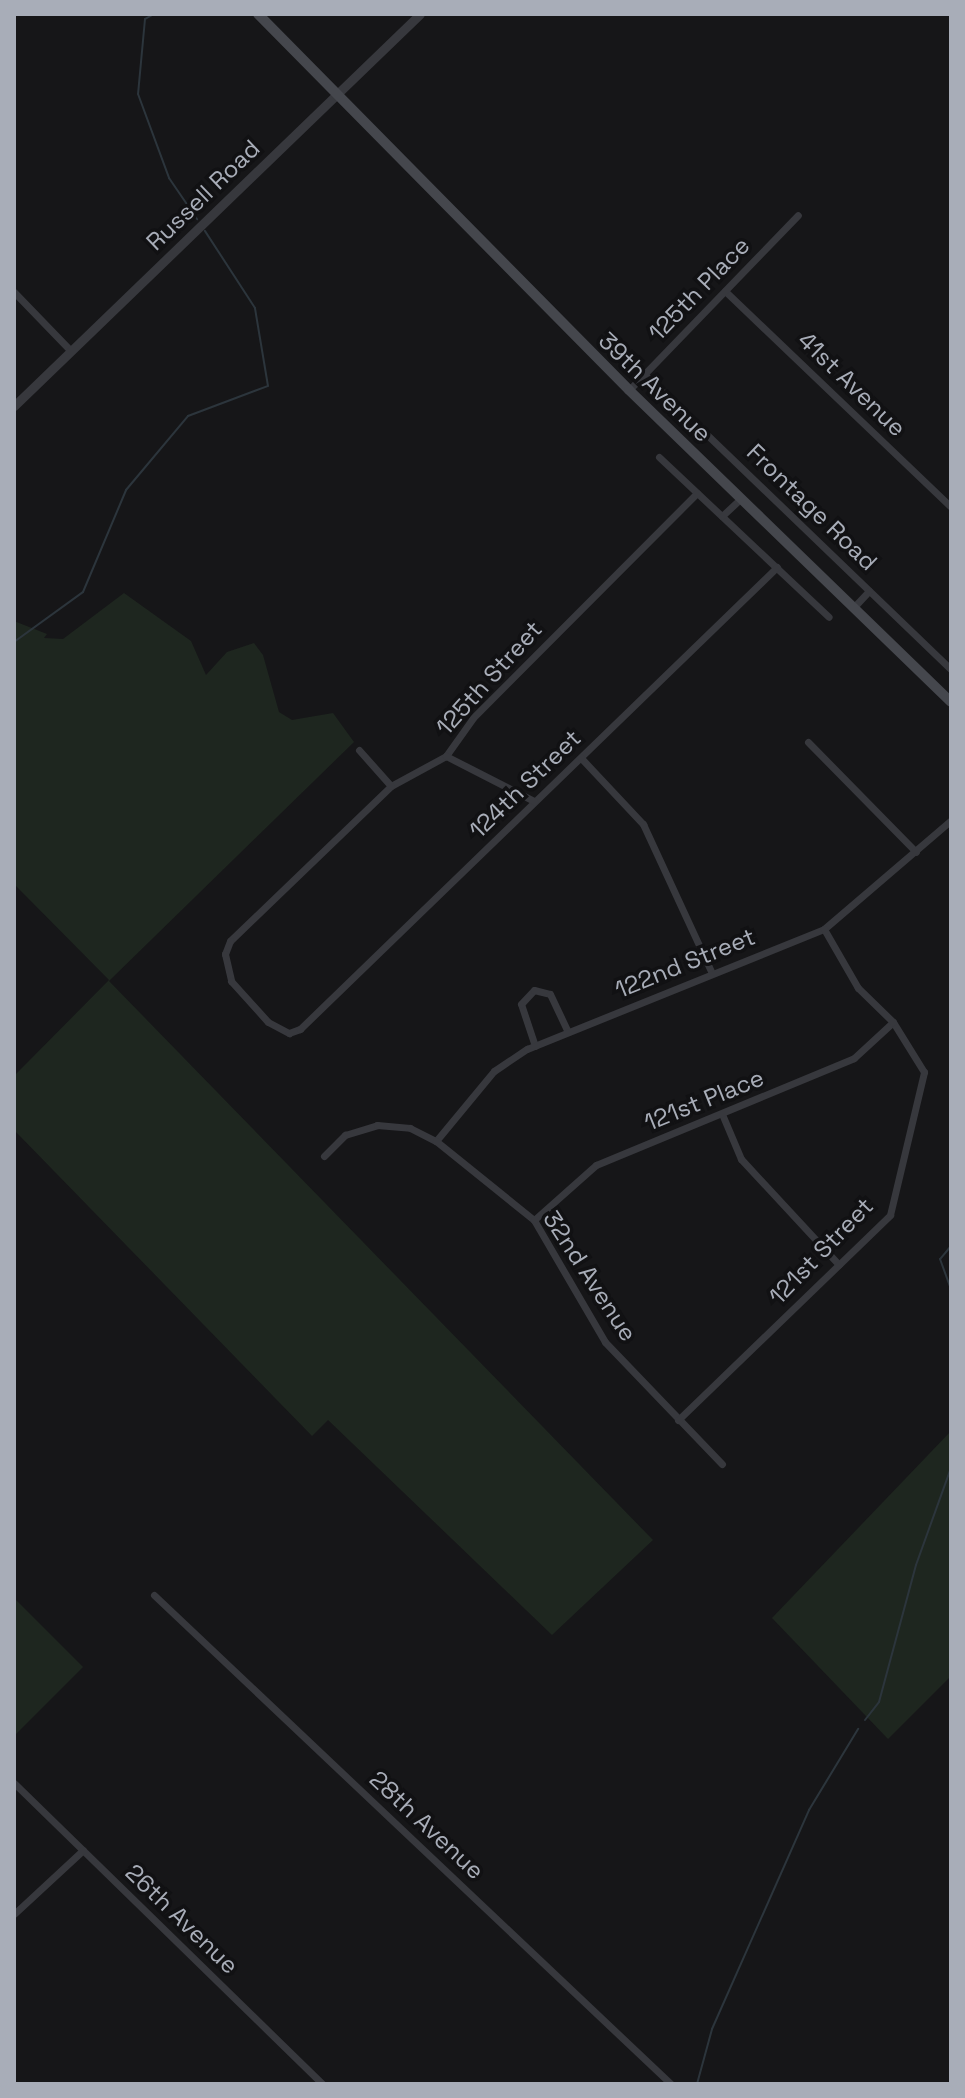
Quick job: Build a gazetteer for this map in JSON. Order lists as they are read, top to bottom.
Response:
{
  "streets": {
    "main road": ["39th Avenue"],
    "street": [
      "Russell Road",
      "125th Place",
      "41st Avenue",
      "Frontage Road",
      "125th Street",
      "124th Street",
      "122nd Street",
      "121st Place",
      "121st Street",
      "32nd Avenue",
      "28th Avenue",
      "26th Avenue"
    ]
  },
  "crossings": [
    ["Russell Road", "39th Avenue"],
    ["125th Place", "41st Avenue"],
    ["125th Place", "39th Avenue"],
    ["125th Place", "Frontage Road"],
    ["39th Avenue", "125th Street"],
    ["39th Avenue", "124th Street"],
    ["125th Street", "124th Street"],
    ["122nd Street", "32nd Avenue"],
    ["121st Place", "121st Street"],
    ["121st Place", "32nd Avenue"],
    ["121st Street", "32nd Avenue"]
  ]
}
